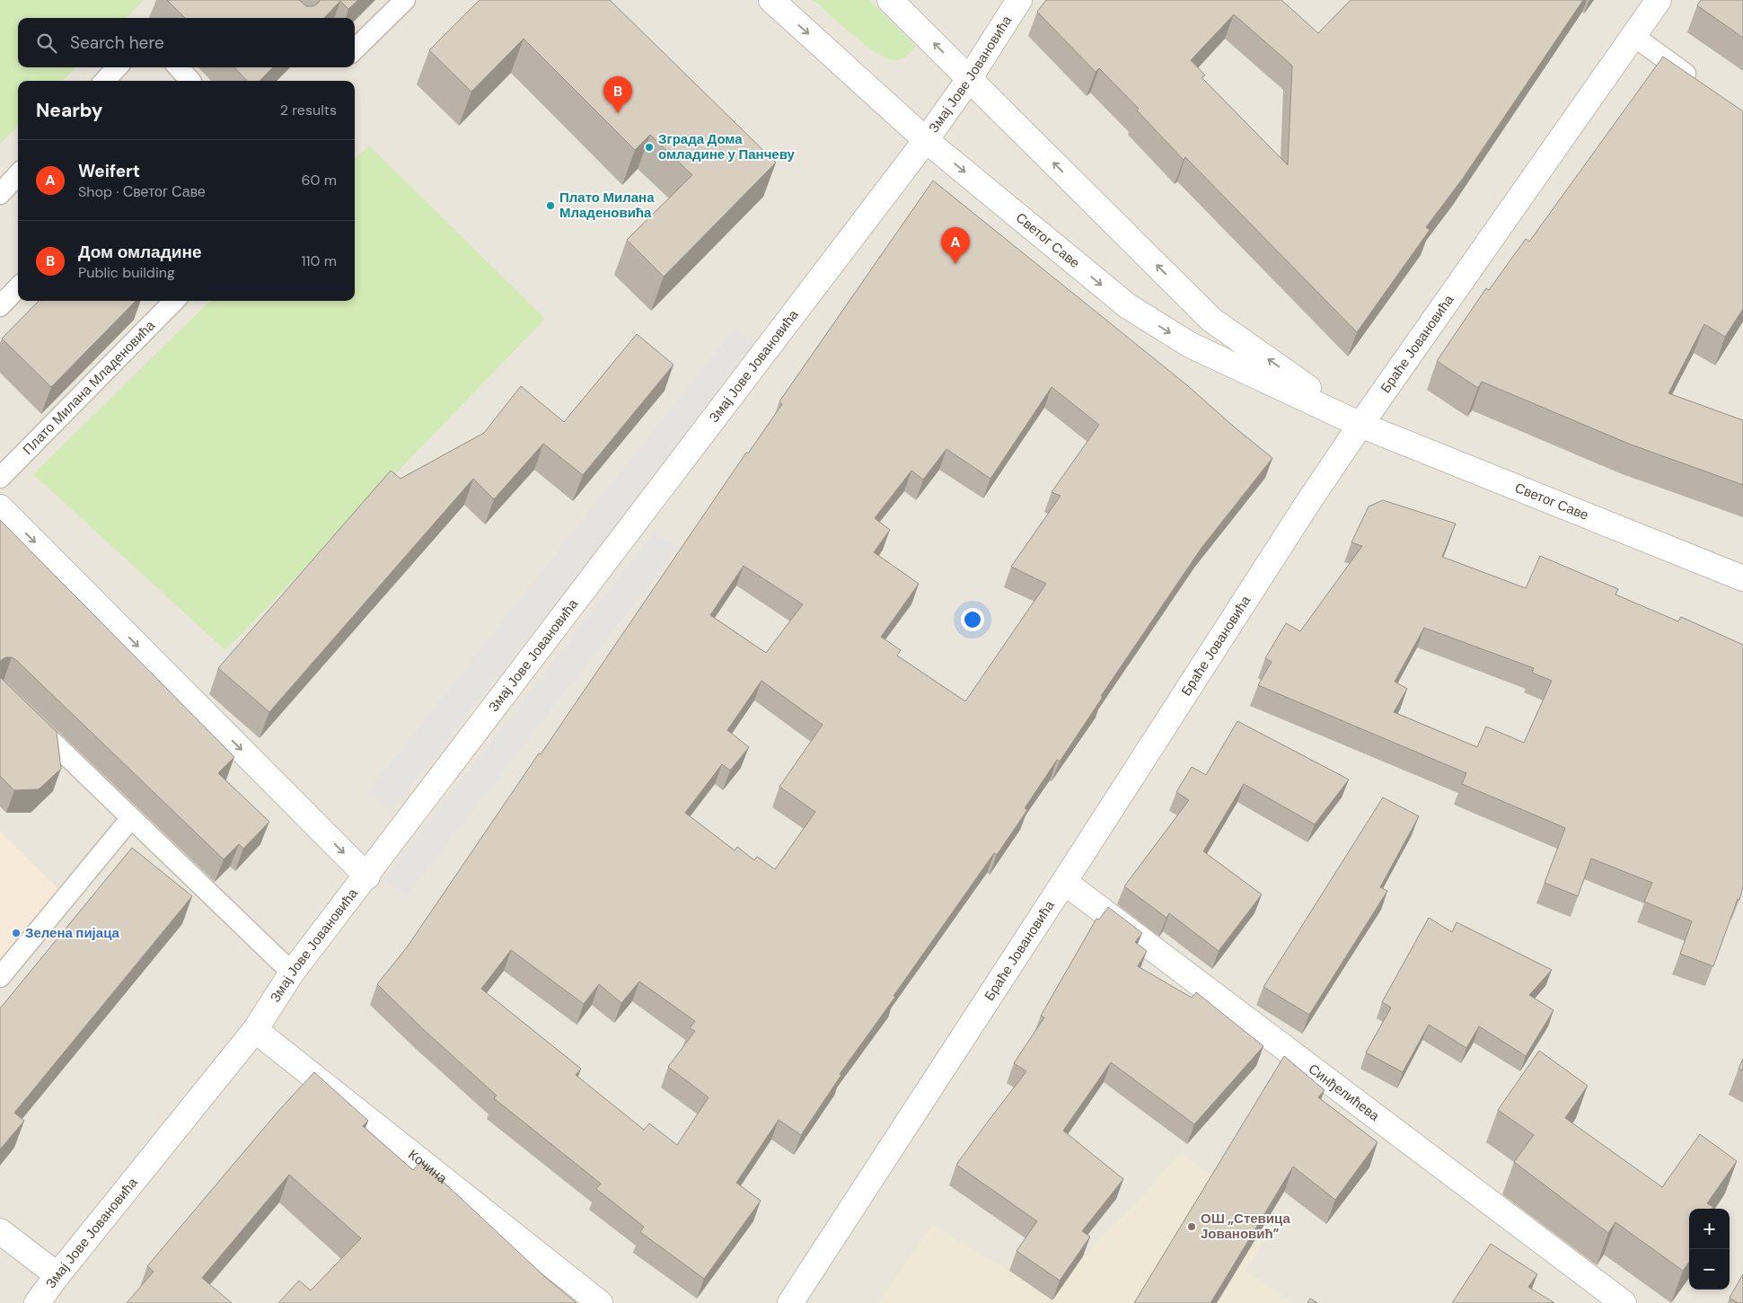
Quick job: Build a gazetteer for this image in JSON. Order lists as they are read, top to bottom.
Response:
{
  "streets": {
    "street": [
      "Змај Јове Јовановића",
      "Светог Саве",
      "Браће Јовановића",
      "Синђелићева",
      "Кочина"
    ],
    "lane": ["Плато Милана Младеновића"]
  },
  "crossings": [
    ["Змај Јове Јовановића", "Светог Саве"],
    ["Змај Јове Јовановића", "Кочина"],
    ["Светог Саве", "Браће Јовановића"],
    ["Браће Јовановића", "Синђелићева"]
  ],
  "places": [
    "Зграда Дома омладине у Панчеву",
    "Плато Милана Младеновића",
    "Зелена пијаца",
    "ОШ „Стевица Јовановић”"
  ],
  "page": {
    "search": "Search here",
    "pins": ["B", "A"],
    "heading": ["Nearby", "2 results"],
    "list": [
      {
        "mark": "A",
        "name": "Weifert",
        "note": "Shop · Светог Саве",
        "value": "60 m"
      },
      {
        "mark": "B",
        "name": "Дом омладине",
        "note": "Public building",
        "value": "110 m"
      }
    ],
    "map_buttons": ["+", "−"]
  }
}
